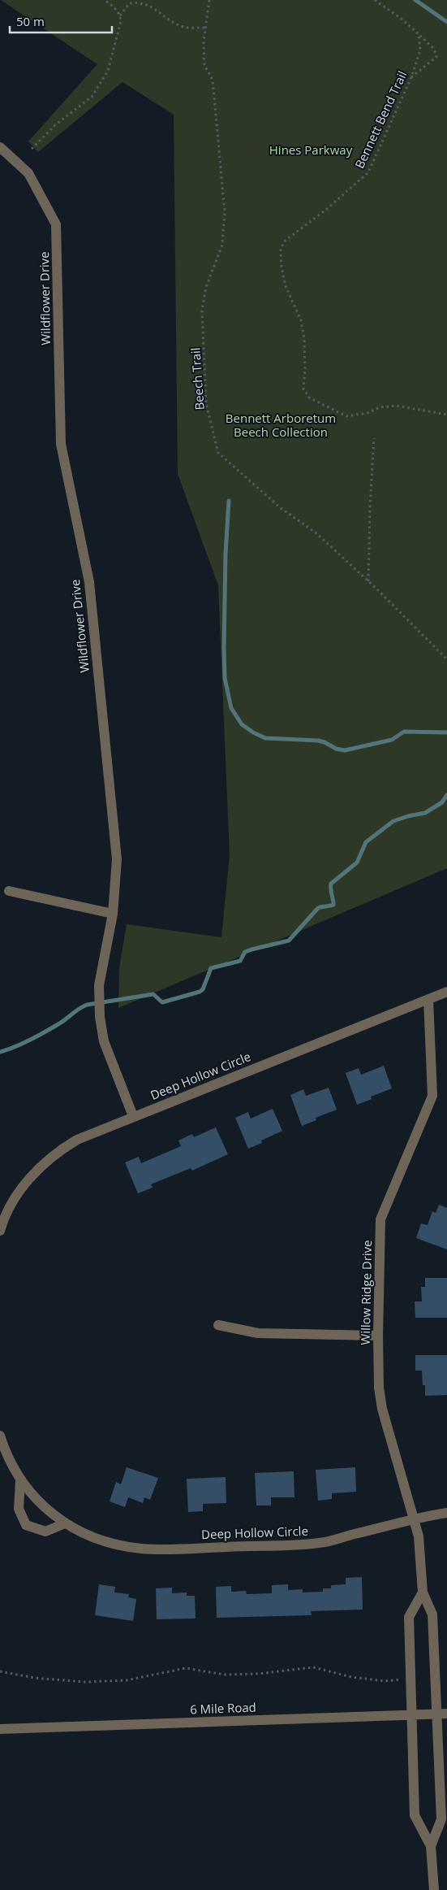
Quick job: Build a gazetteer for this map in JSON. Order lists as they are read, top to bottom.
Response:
{
  "streets": {
    "street": [
      "Wildflower Drive",
      "Deep Hollow Circle",
      "Willow Ridge Drive",
      "6 Mile Road"
    ],
    "path": ["Bennett Bend Trail", "Beech Trail"]
  },
  "crossings": [
    ["Wildflower Drive", "Deep Hollow Circle"],
    ["Deep Hollow Circle", "Willow Ridge Drive"],
    ["Willow Ridge Drive", "6 Mile Road"]
  ],
  "parks": ["Hines Parkway", "Bennett Arboretum Beech Collection"],
  "scale_bar": "50 m"
}
